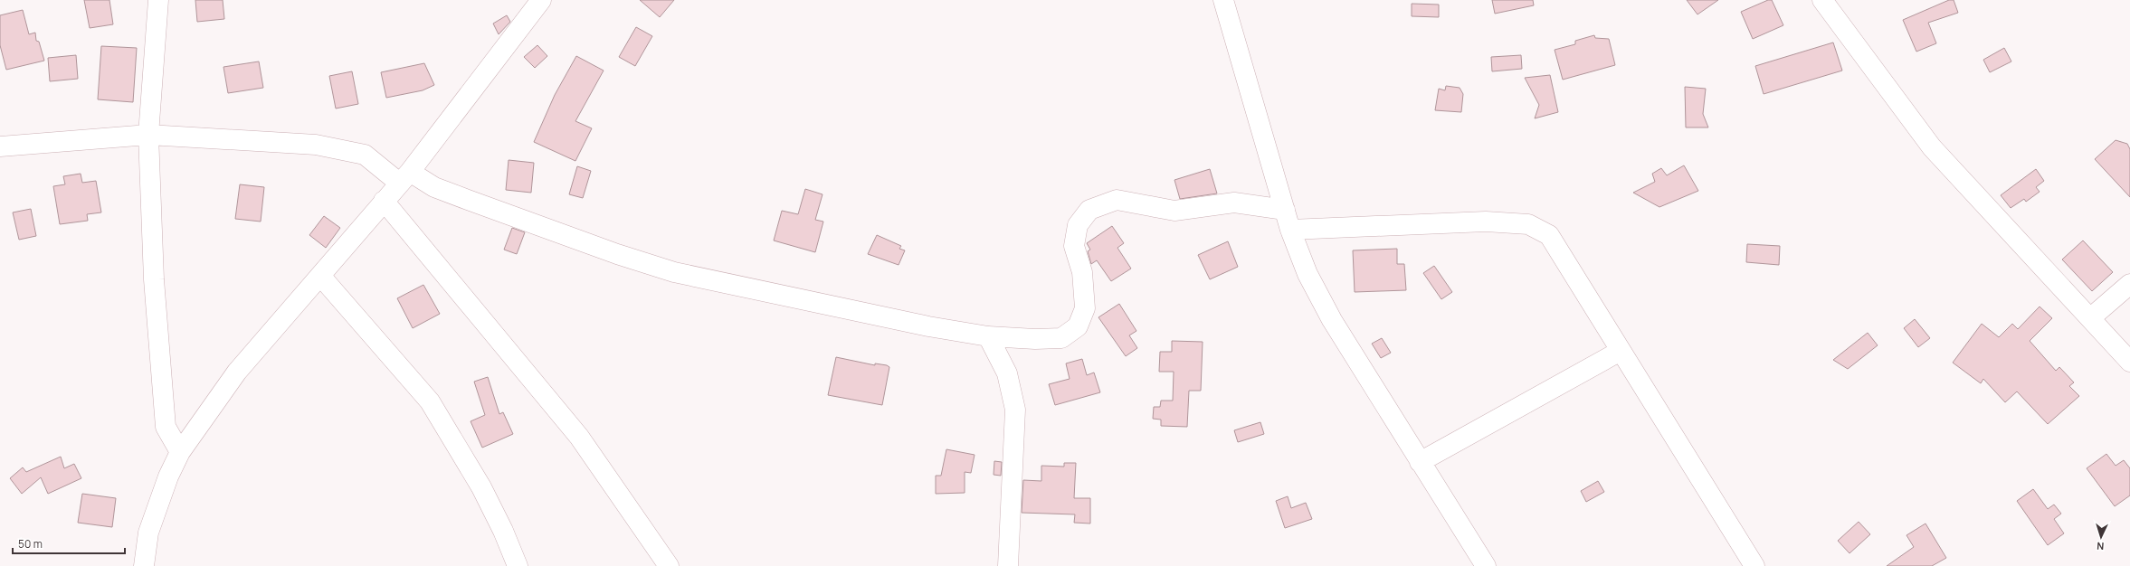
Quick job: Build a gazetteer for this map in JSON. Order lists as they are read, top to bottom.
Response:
{
  "scale_bar": "50 m",
  "north": "bottom"
}
